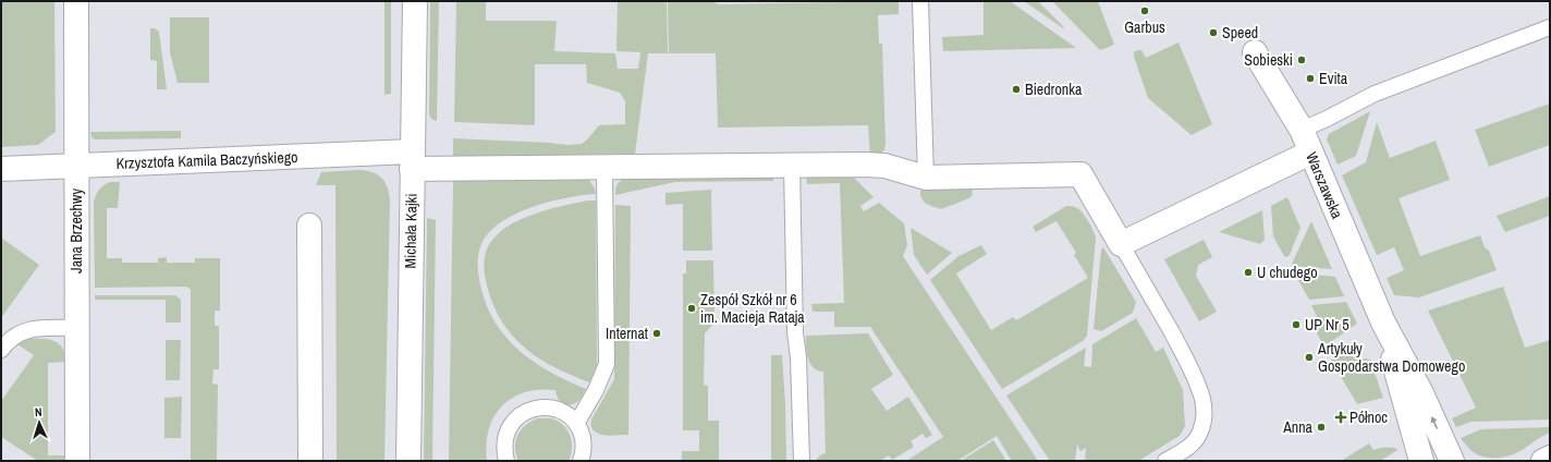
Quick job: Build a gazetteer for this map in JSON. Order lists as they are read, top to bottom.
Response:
{
  "streets": {
    "street": [
      "Krzysztofa Kamila Baczyńskiego",
      "Warszawska",
      "Jana Brzechwy",
      "Michała Kajki"
    ]
  },
  "crossings": [
    ["Krzysztofa Kamila Baczyńskiego", "Jana Brzechwy"],
    ["Krzysztofa Kamila Baczyńskiego", "Michała Kajki"]
  ],
  "places": {
    "other": [
      "Garbus",
      "Speed",
      "Sobieski",
      "Evita",
      "Biedronka",
      "U chudego",
      "Zespół Szkół nr 6 im. Macieja Rataja",
      "UP Nr 5",
      "Internat",
      "Artykuły Gospodarstwa Domowego",
      "Anna"
    ],
    "health": ["Północ"]
  },
  "north": "top"
}
